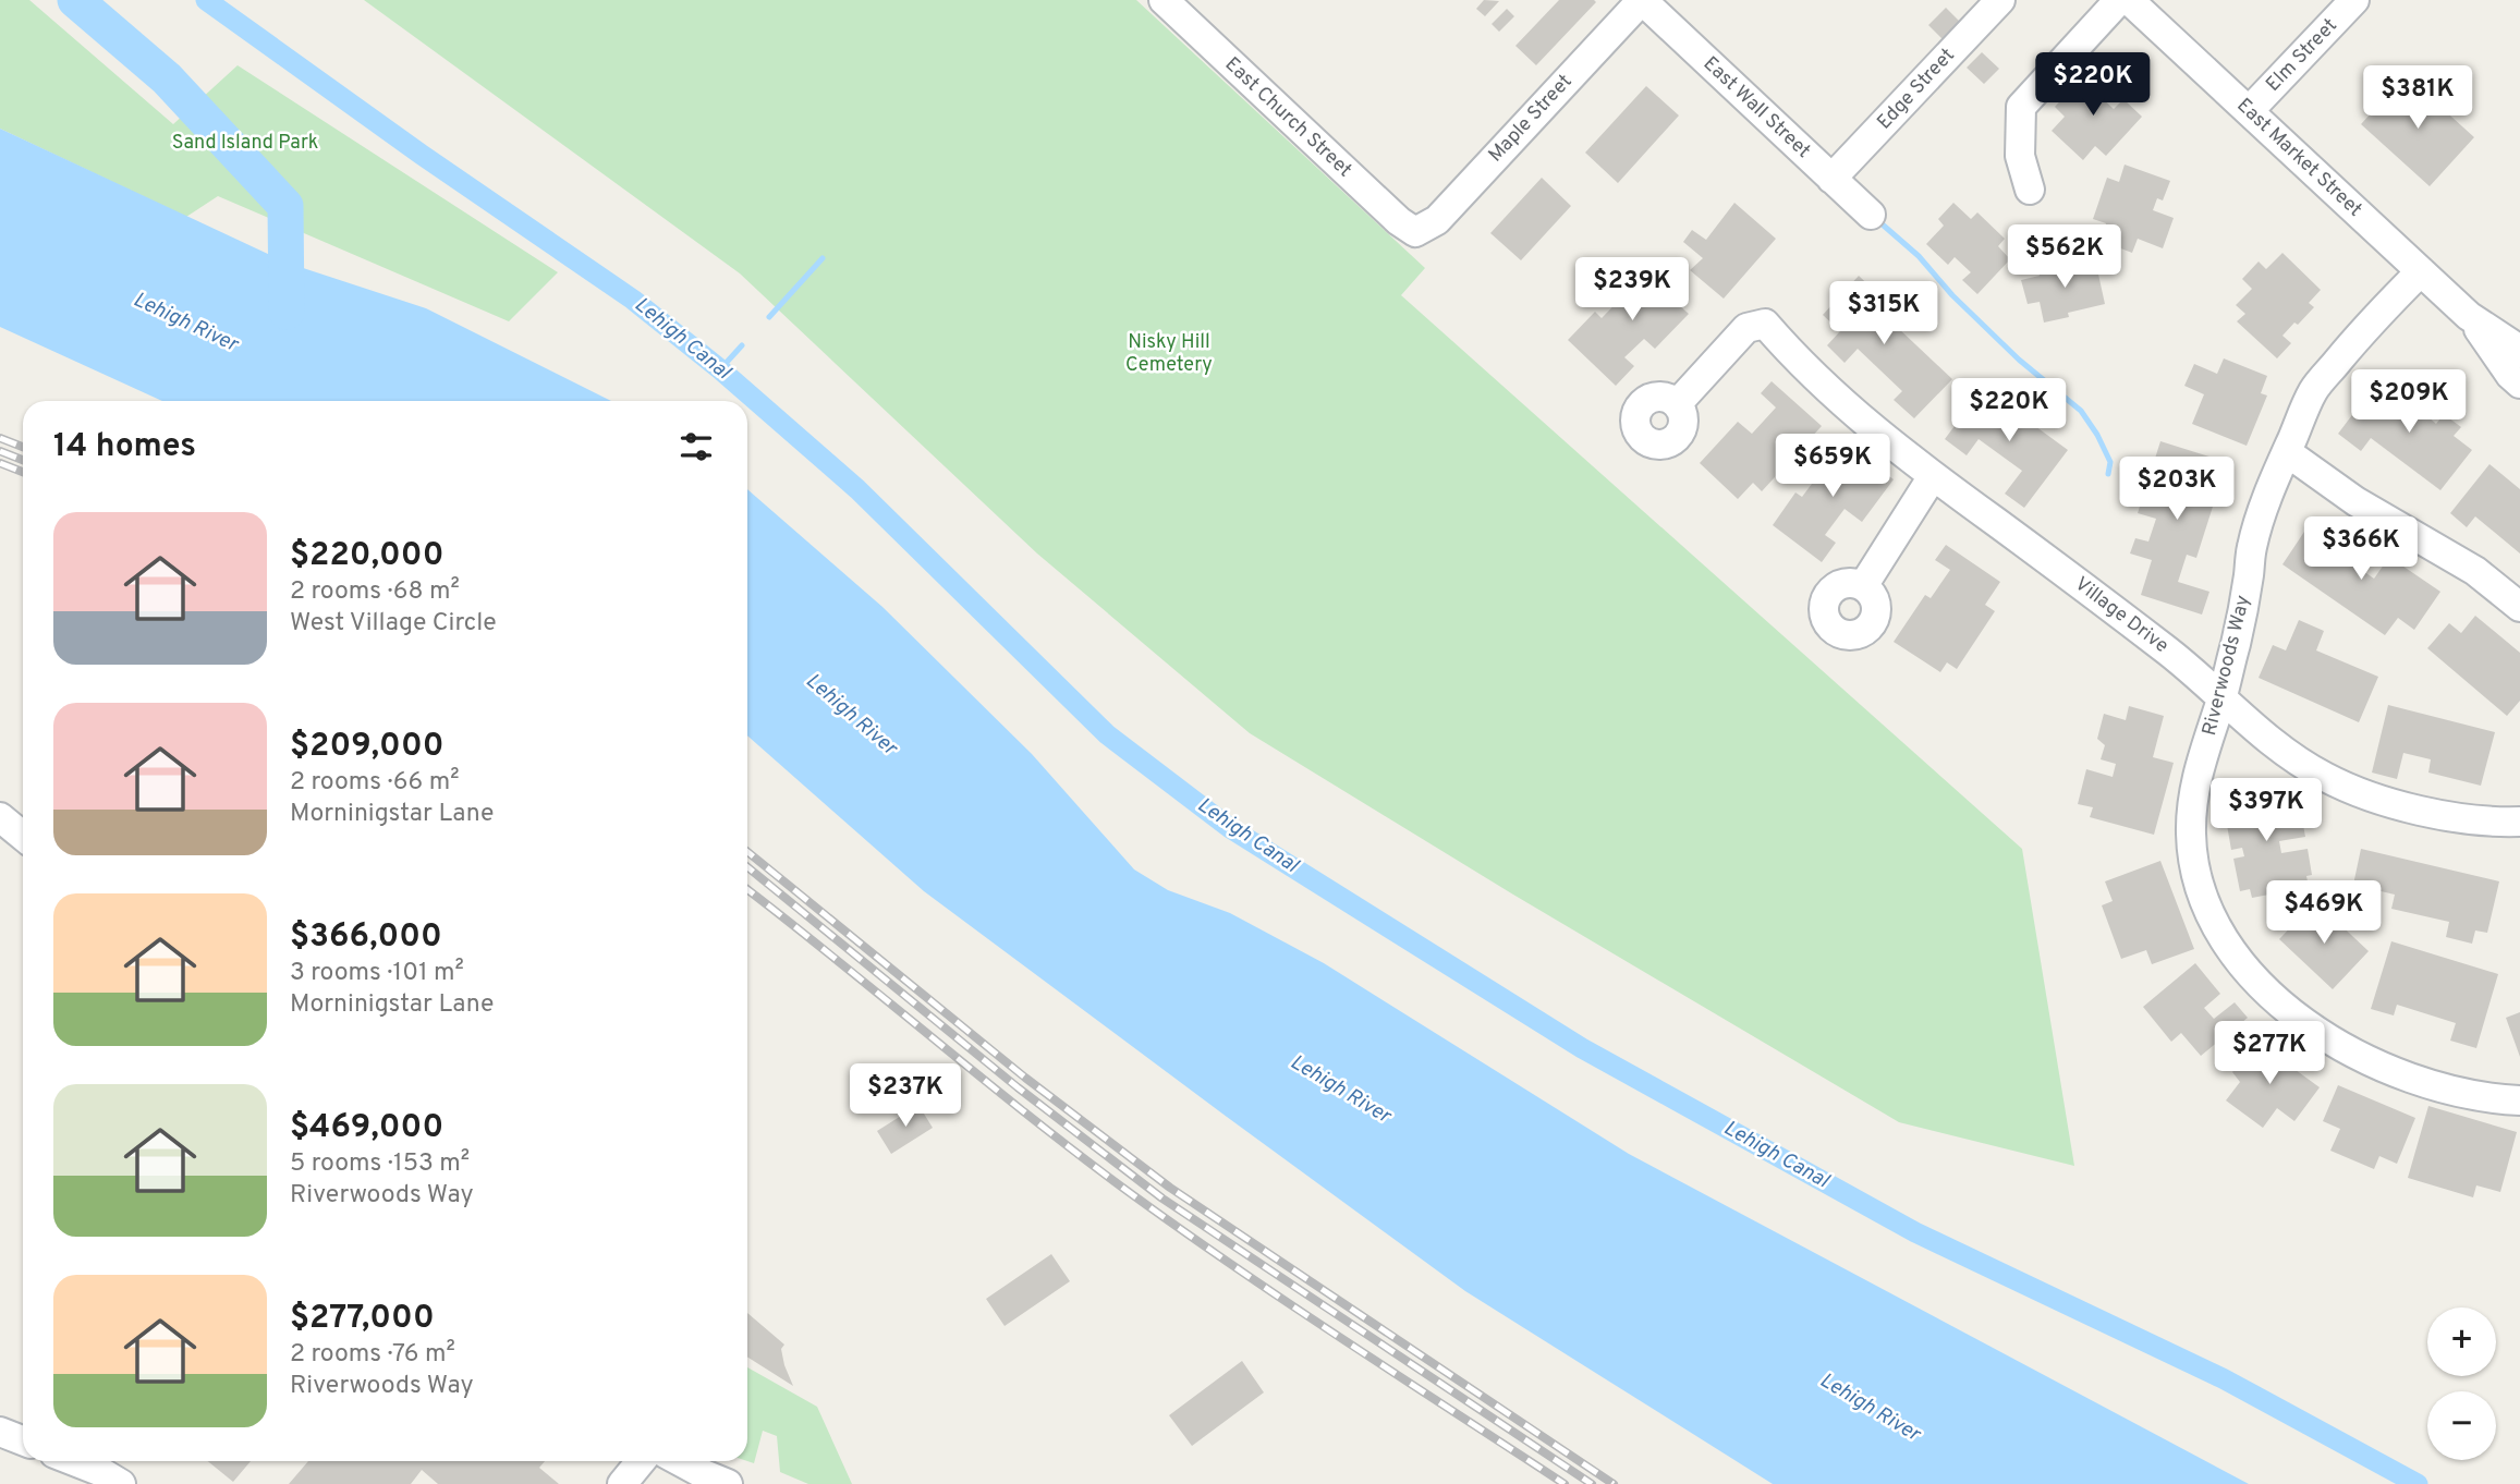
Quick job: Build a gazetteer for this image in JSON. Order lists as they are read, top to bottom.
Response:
{
  "streets": {
    "street": [
      "Elm Street",
      "Edge Street",
      "East Wall Street",
      "East Church Street",
      "Maple Street",
      "East Market Street",
      "Village Drive",
      "Riverwoods Way"
    ]
  },
  "crossings": [
    ["Elm Street", "East Market Street"],
    ["Edge Street", "East Wall Street"],
    ["East Wall Street", "Maple Street"],
    ["East Church Street", "Maple Street"],
    ["East Market Street", "Riverwoods Way"],
    ["Village Drive", "Riverwoods Way"]
  ],
  "water": ["Lehigh River", "Lehigh Canal"],
  "parks": ["Sand Island Park", "Nisky Hill Cemetery"],
  "page": {
    "price": [
      "$220K",
      "$381K",
      "$562K",
      "$239K",
      "$315K",
      "$209K",
      "$220K",
      "$659K",
      "$203K",
      "$366K",
      "$397K",
      "$469K",
      "$277K",
      "$237K"
    ],
    "heading": "14 homes",
    "list": [
      {
        "name": "$220,000",
        "note": "2 rooms · 68 m² · West Village Circle"
      },
      {
        "name": "$209,000",
        "note": "2 rooms · 66 m² · Morninigstar Lane"
      },
      {
        "name": "$366,000",
        "note": "3 rooms · 101 m² · Morninigstar Lane"
      },
      {
        "name": "$469,000",
        "note": "5 rooms · 153 m² · Riverwoods Way"
      },
      {
        "name": "$277,000",
        "note": "2 rooms · 76 m² · Riverwoods Way"
      }
    ],
    "map_buttons": ["+", "−"]
  }
}
